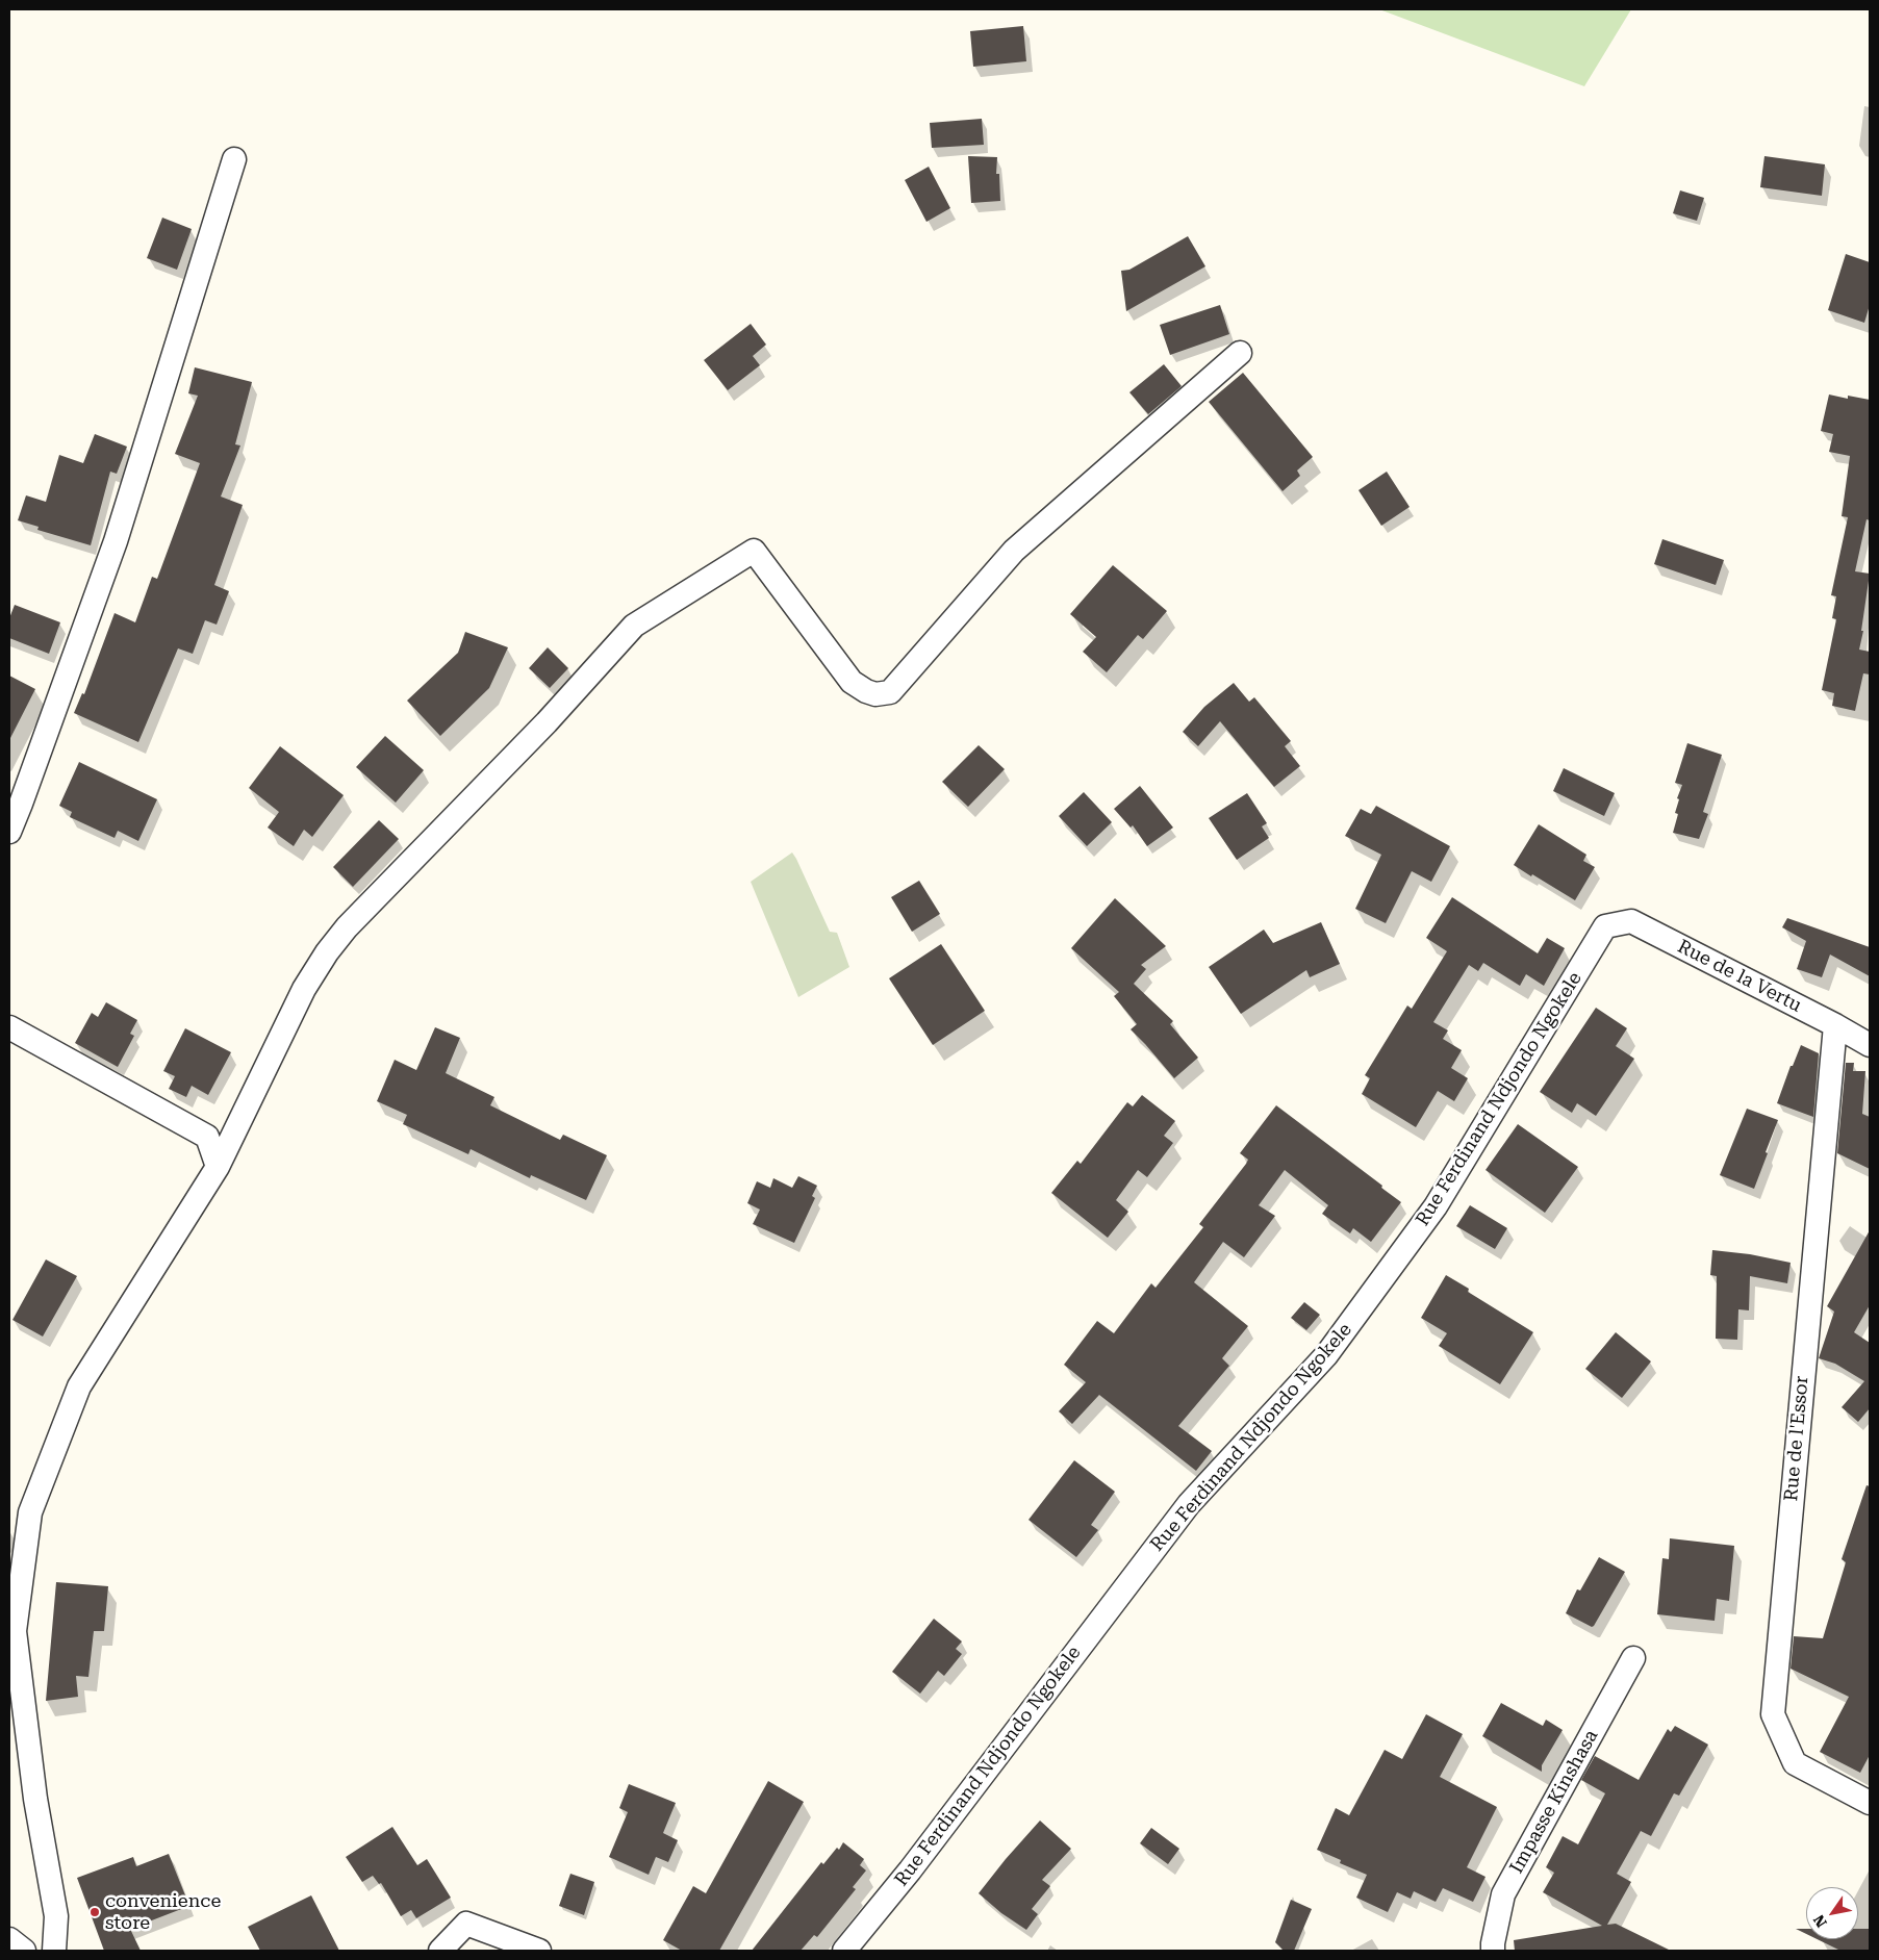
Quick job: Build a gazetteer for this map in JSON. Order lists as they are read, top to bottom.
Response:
{
  "streets": {
    "street": [
      "Rue de la Vertu",
      "Rue Ferdinand Ndjondo Ngokele",
      "Rue de l'Essor",
      "Impasse Kinshasa"
    ]
  },
  "crossings": [
    ["Rue de la Vertu", "Rue Ferdinand Ndjondo Ngokele"],
    ["Rue de la Vertu", "Rue de l'Essor"]
  ],
  "places": ["convenience store"],
  "north": "bottom left"
}
